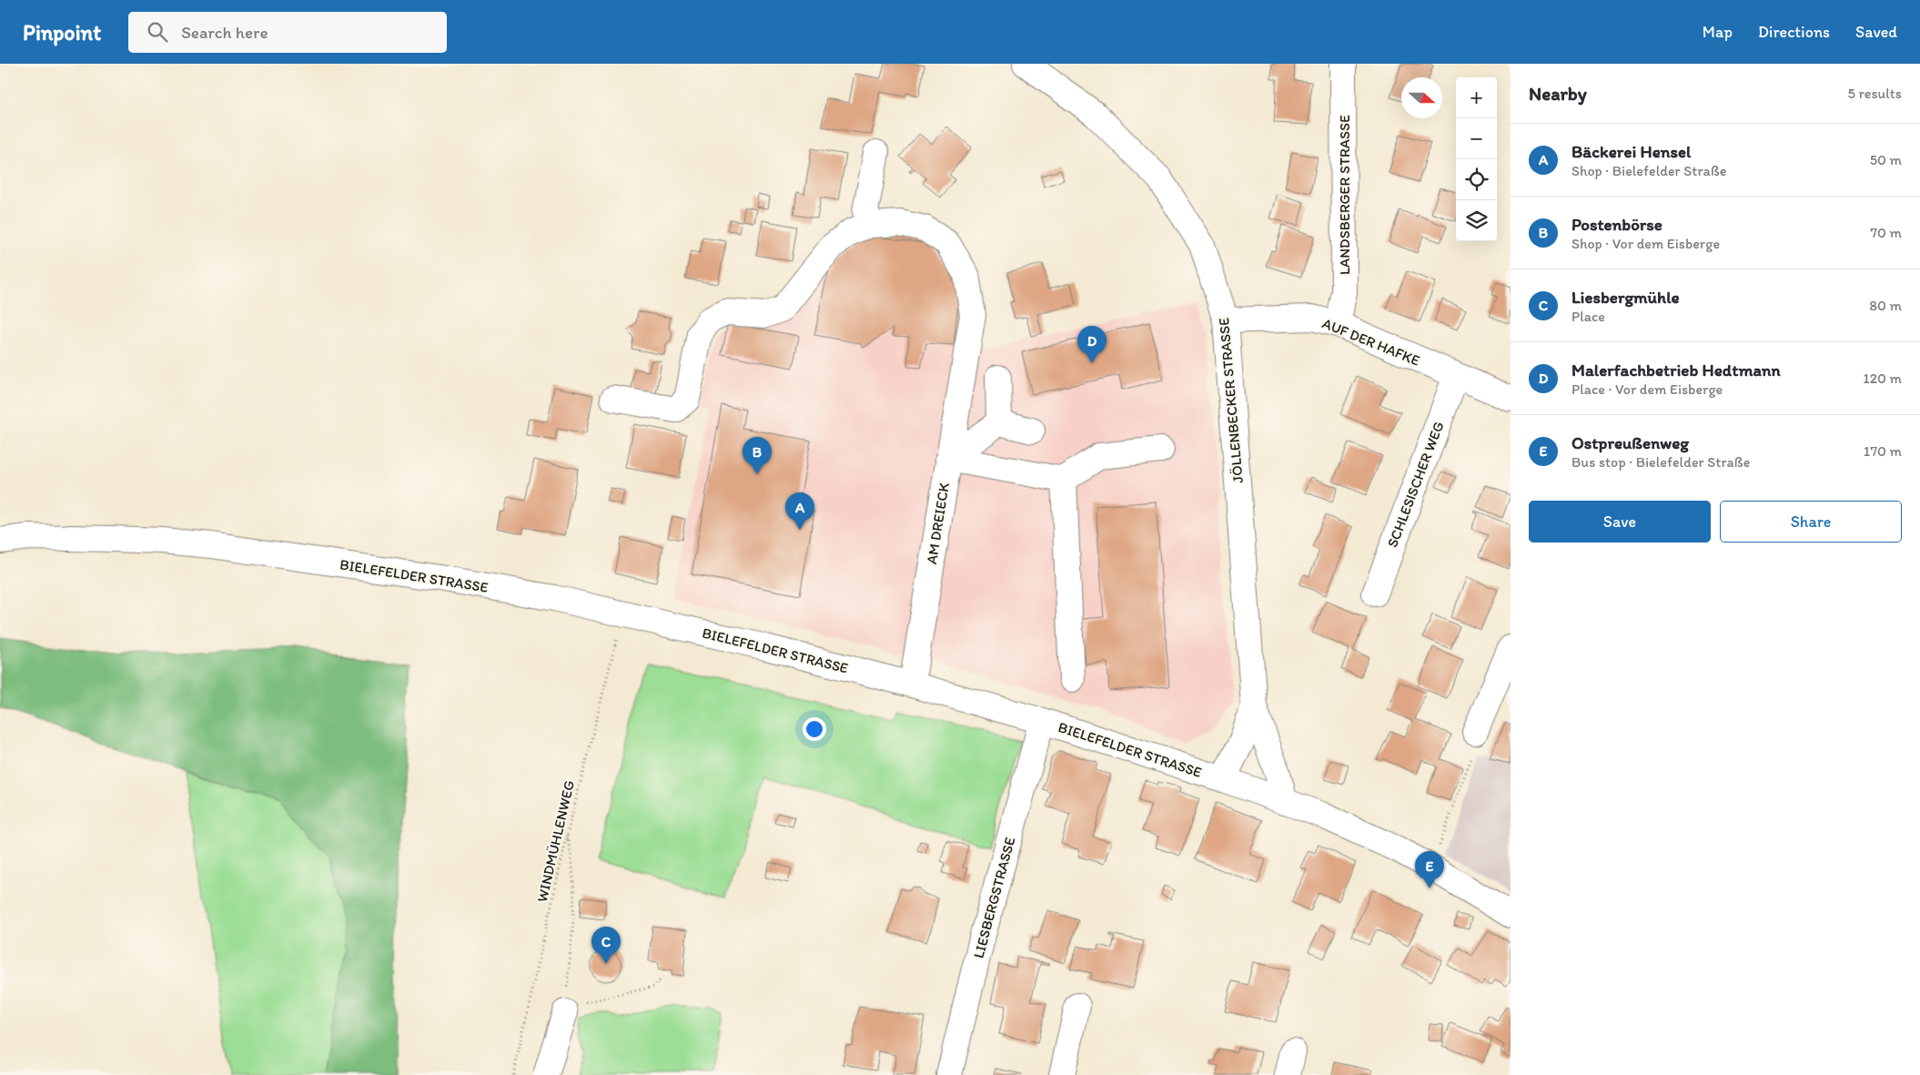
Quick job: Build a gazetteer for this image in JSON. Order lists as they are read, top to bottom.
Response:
{
  "streets": {
    "main road": [
      "LANDSBERGER STRASSE",
      "AUF DER HAFKE",
      "JÖLLENBECKER STRASSE",
      "SCHLESISCHER WEG",
      "AM DREIECK",
      "BIELEFELDER STRASSE",
      "LIESBERGSTRASSE"
    ],
    "path": ["WINDMÜHLENWEG"]
  },
  "crossings": [
    ["LANDSBERGER STRASSE", "AUF DER HAFKE"],
    ["AUF DER HAFKE", "JÖLLENBECKER STRASSE"],
    ["AUF DER HAFKE", "SCHLESISCHER WEG"],
    ["JÖLLENBECKER STRASSE", "BIELEFELDER STRASSE"],
    ["AM DREIECK", "BIELEFELDER STRASSE"],
    ["BIELEFELDER STRASSE", "WINDMÜHLENWEG"],
    ["BIELEFELDER STRASSE", "LIESBERGSTRASSE"]
  ],
  "north": "right",
  "page": {
    "header": "Pinpoint",
    "search": "Search here",
    "nav": ["Map", "Directions", "Saved"],
    "heading": ["Nearby", "5 results"],
    "map_buttons": ["+", "−"],
    "list": [
      {
        "mark": "A",
        "name": "Bäckerei Hensel",
        "note": "Shop · Bielefelder Straße",
        "value": "50 m"
      },
      {
        "mark": "B",
        "name": "Postenbörse",
        "note": "Shop · Vor dem Eisberge",
        "value": "70 m"
      },
      {
        "mark": "C",
        "name": "Liesbergmühle",
        "note": "Place",
        "value": "80 m"
      },
      {
        "mark": "D",
        "name": "Malerfachbetrieb Hedtmann",
        "note": "Place · Vor dem Eisberge",
        "value": "120 m"
      },
      {
        "mark": "E",
        "name": "Ostpreußenweg",
        "note": "Bus stop · Bielefelder Straße",
        "value": "170 m"
      }
    ],
    "pins": [
      "D",
      "B",
      "A",
      "E",
      "C"
    ],
    "buttons": ["Save", "Share"]
  }
}
